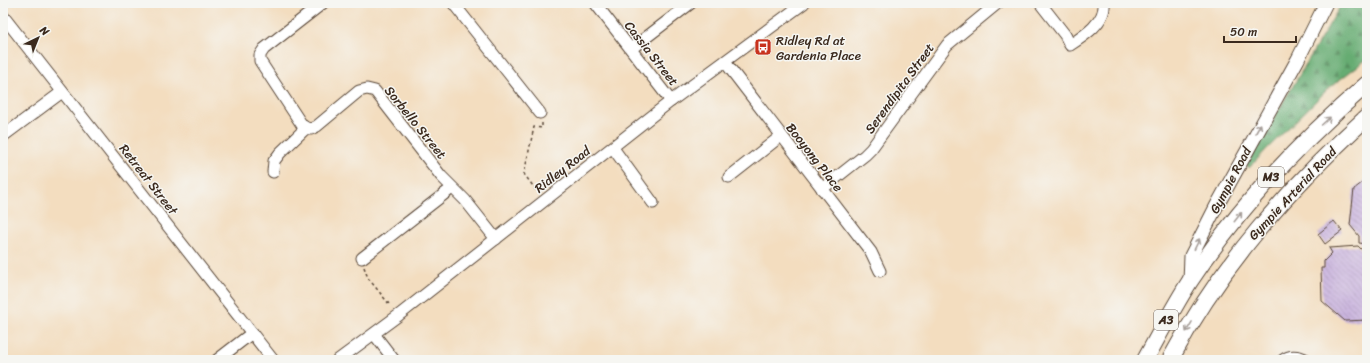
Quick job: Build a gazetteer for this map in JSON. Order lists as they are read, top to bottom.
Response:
{
  "streets": {
    "highway": [
      "M3",
      "Gympie Road",
      "Gympie Arterial Road",
      "A3"
    ],
    "street": [
      "Cassia Street",
      "Serendipita Street",
      "Sorbello Street",
      "Booyong Place",
      "Ridley Road",
      "Retreat Street"
    ]
  },
  "crossings": [
    ["Cassia Street", "Ridley Road"],
    ["Serendipita Street", "Booyong Place"],
    ["Sorbello Street", "Ridley Road"],
    ["Booyong Place", "Ridley Road"],
    ["Gympie Road", "Gympie Arterial Road"],
    ["Gympie Arterial Road", "A3"]
  ],
  "one_way": ["Gympie Road"],
  "places": {
    "bus stop": ["Ridley Rd at Gardenia Place"]
  },
  "scale_bar": "50 m",
  "north": "top right"
}
